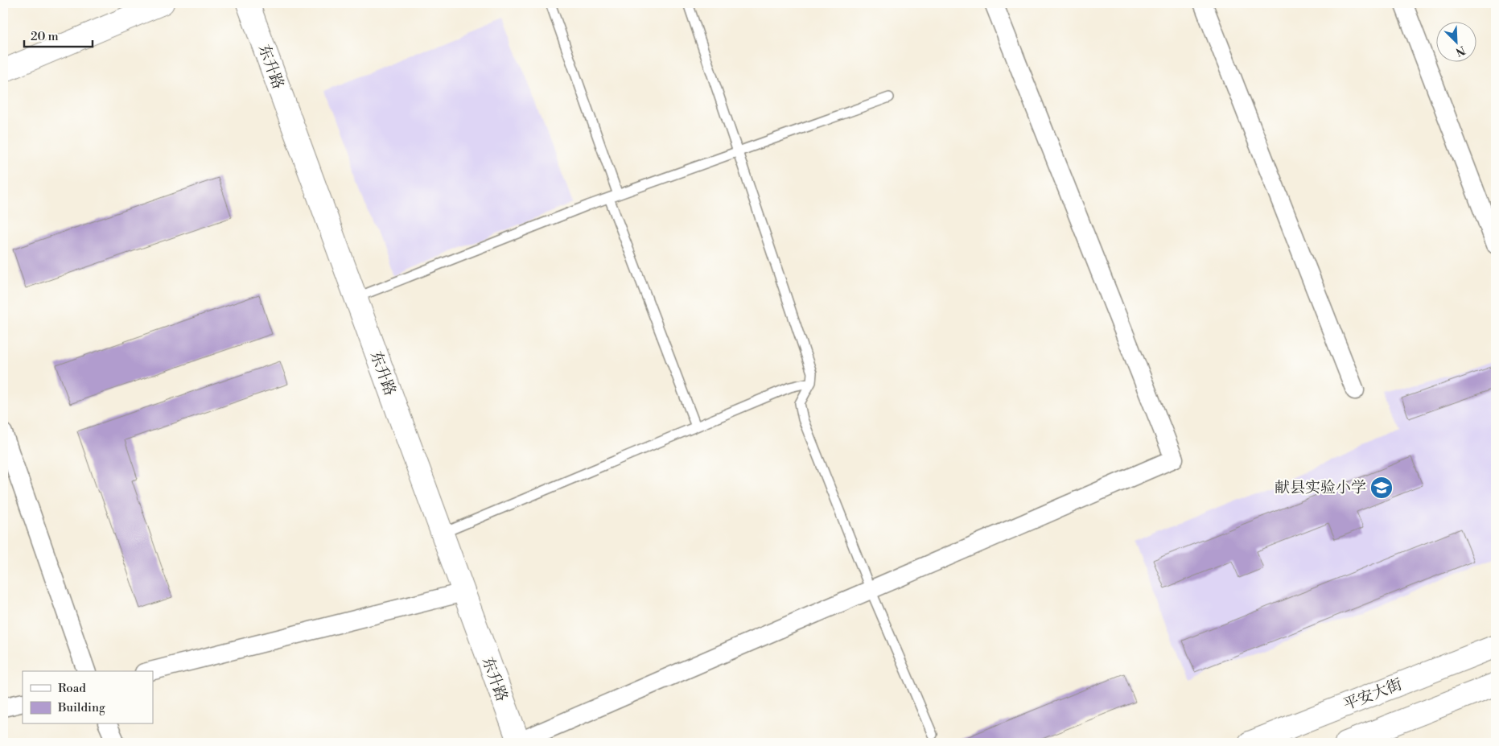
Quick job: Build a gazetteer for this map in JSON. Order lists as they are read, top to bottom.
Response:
{
  "streets": {
    "main road": ["东升路", "平安大街"]
  },
  "places": {
    "school or university": ["献县实验小学"]
  },
  "legend": ["Road", "Building"],
  "scale_bar": "20 m",
  "north": "bottom right"
}
